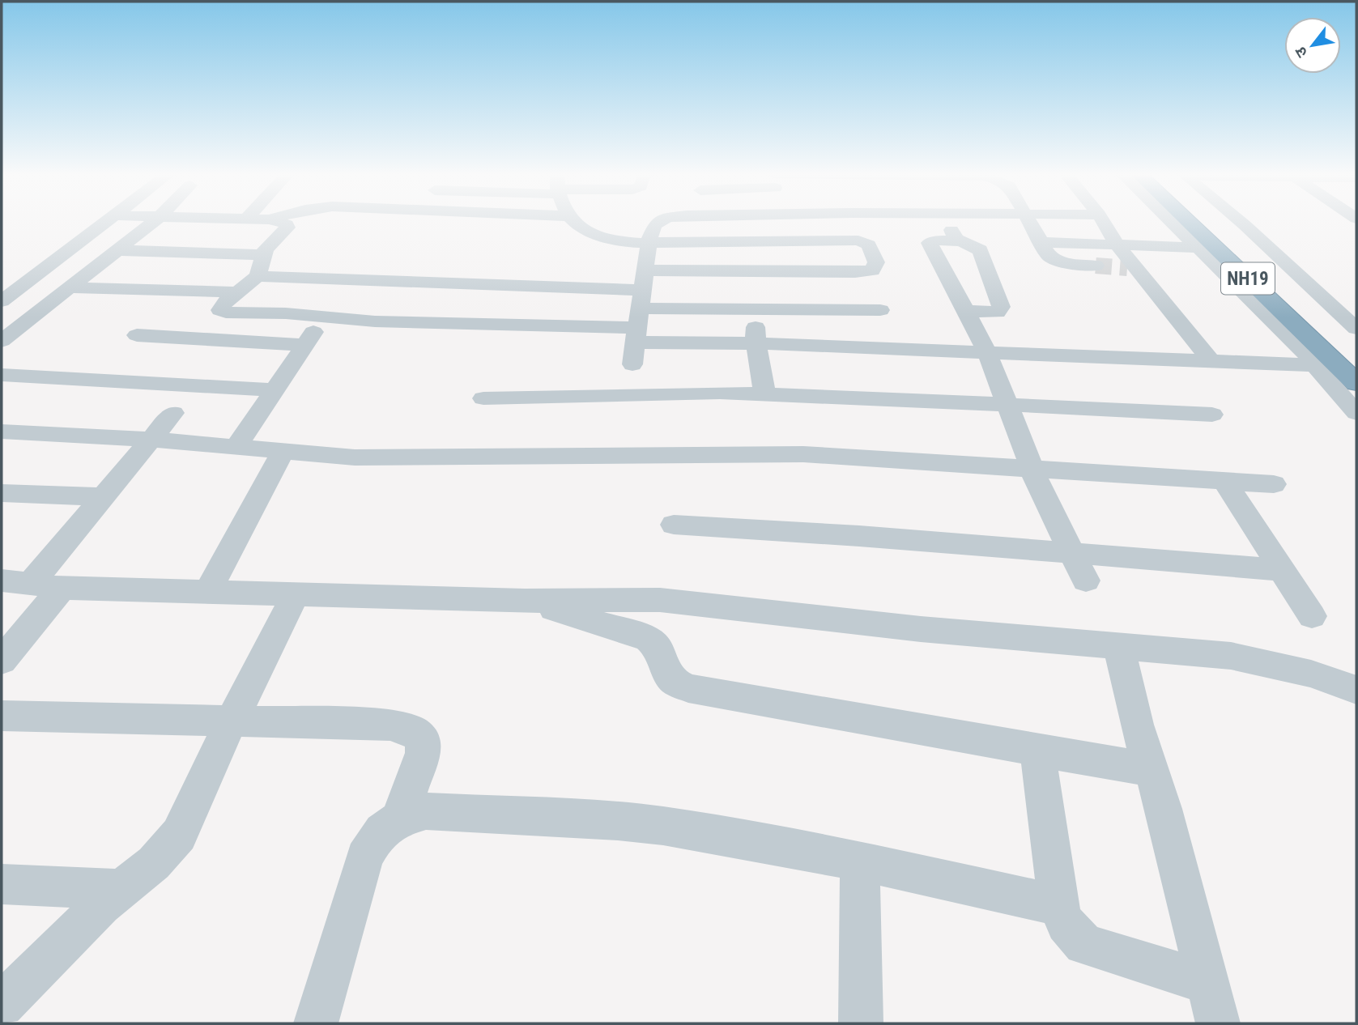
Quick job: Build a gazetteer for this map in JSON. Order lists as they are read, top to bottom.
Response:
{
  "streets": {
    "highway": ["NH19"]
  },
  "north": "bottom left"
}
